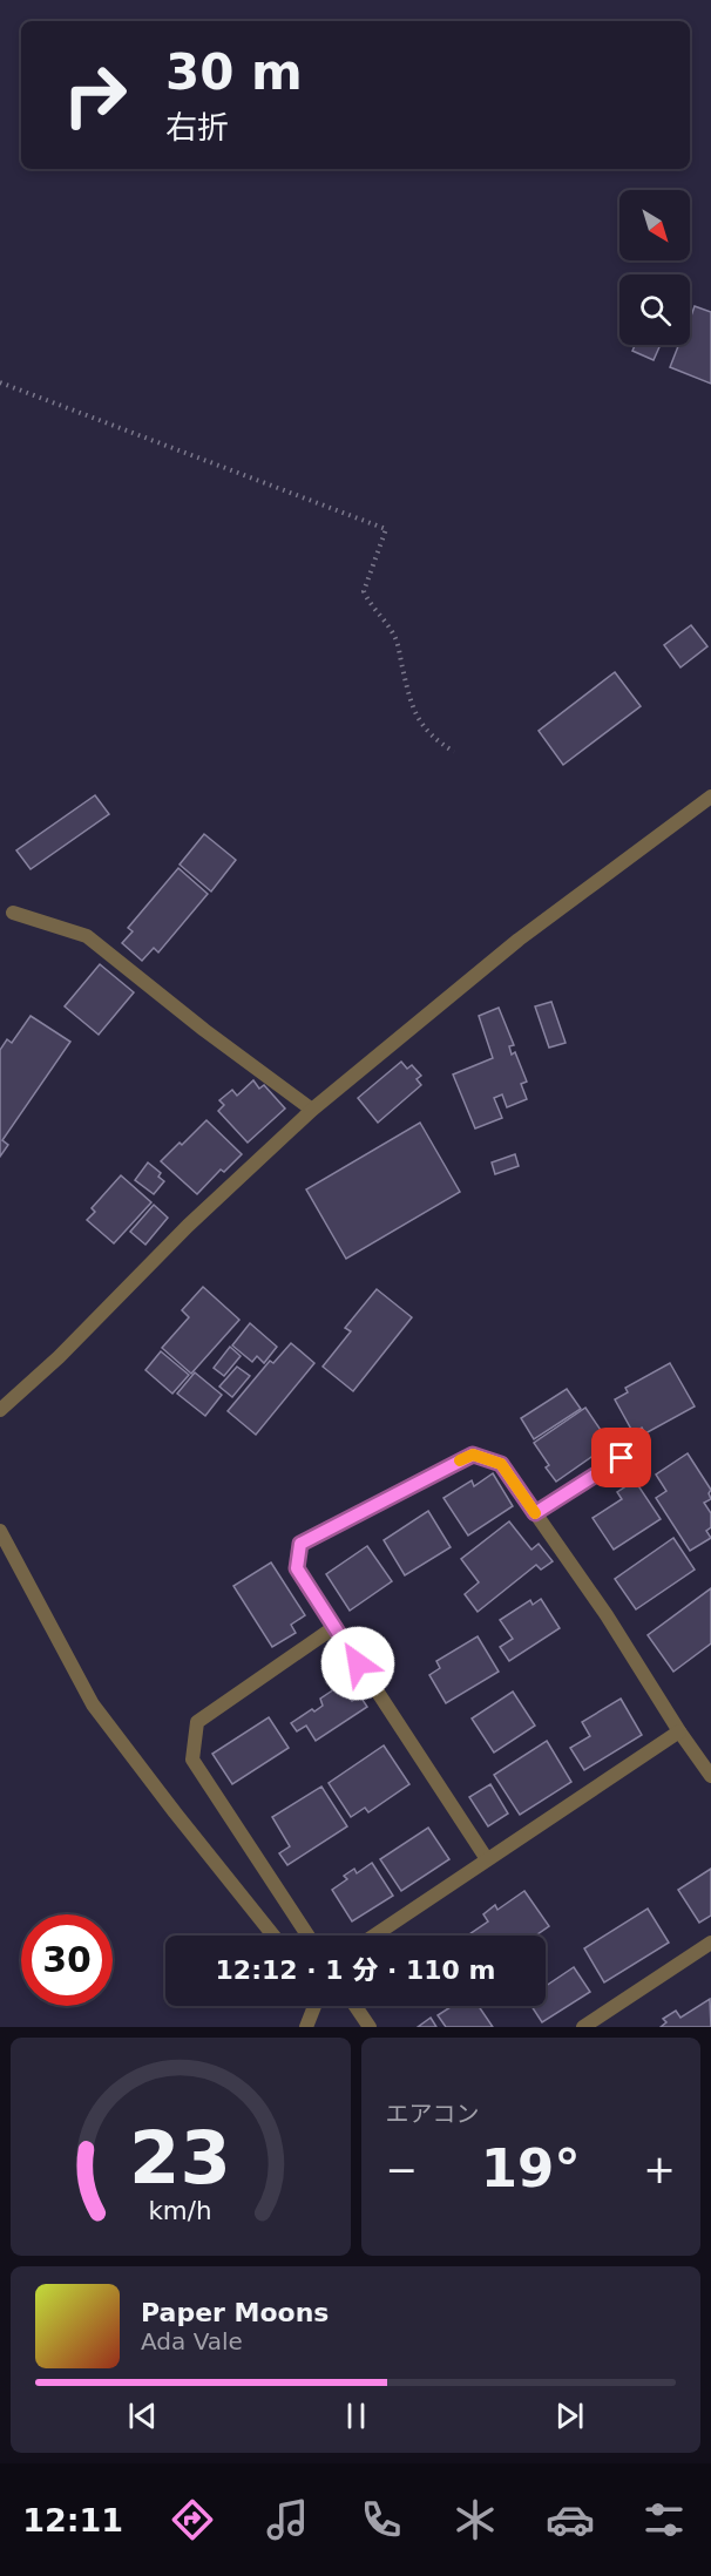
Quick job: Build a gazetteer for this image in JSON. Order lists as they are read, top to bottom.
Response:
{
  "north": "bottom right",
  "page": {
    "turn": ["30 m", "右折"],
    "limit": "30",
    "trip": "12:12 · 1 分 · 110 m",
    "tile": "エアコン",
    "heat": ["−", "19°", "+"],
    "song": ["Paper Moons", "Ada Vale"],
    "tabs": "12:11",
    "gauge": ["23", "km/h"]
  }
}
